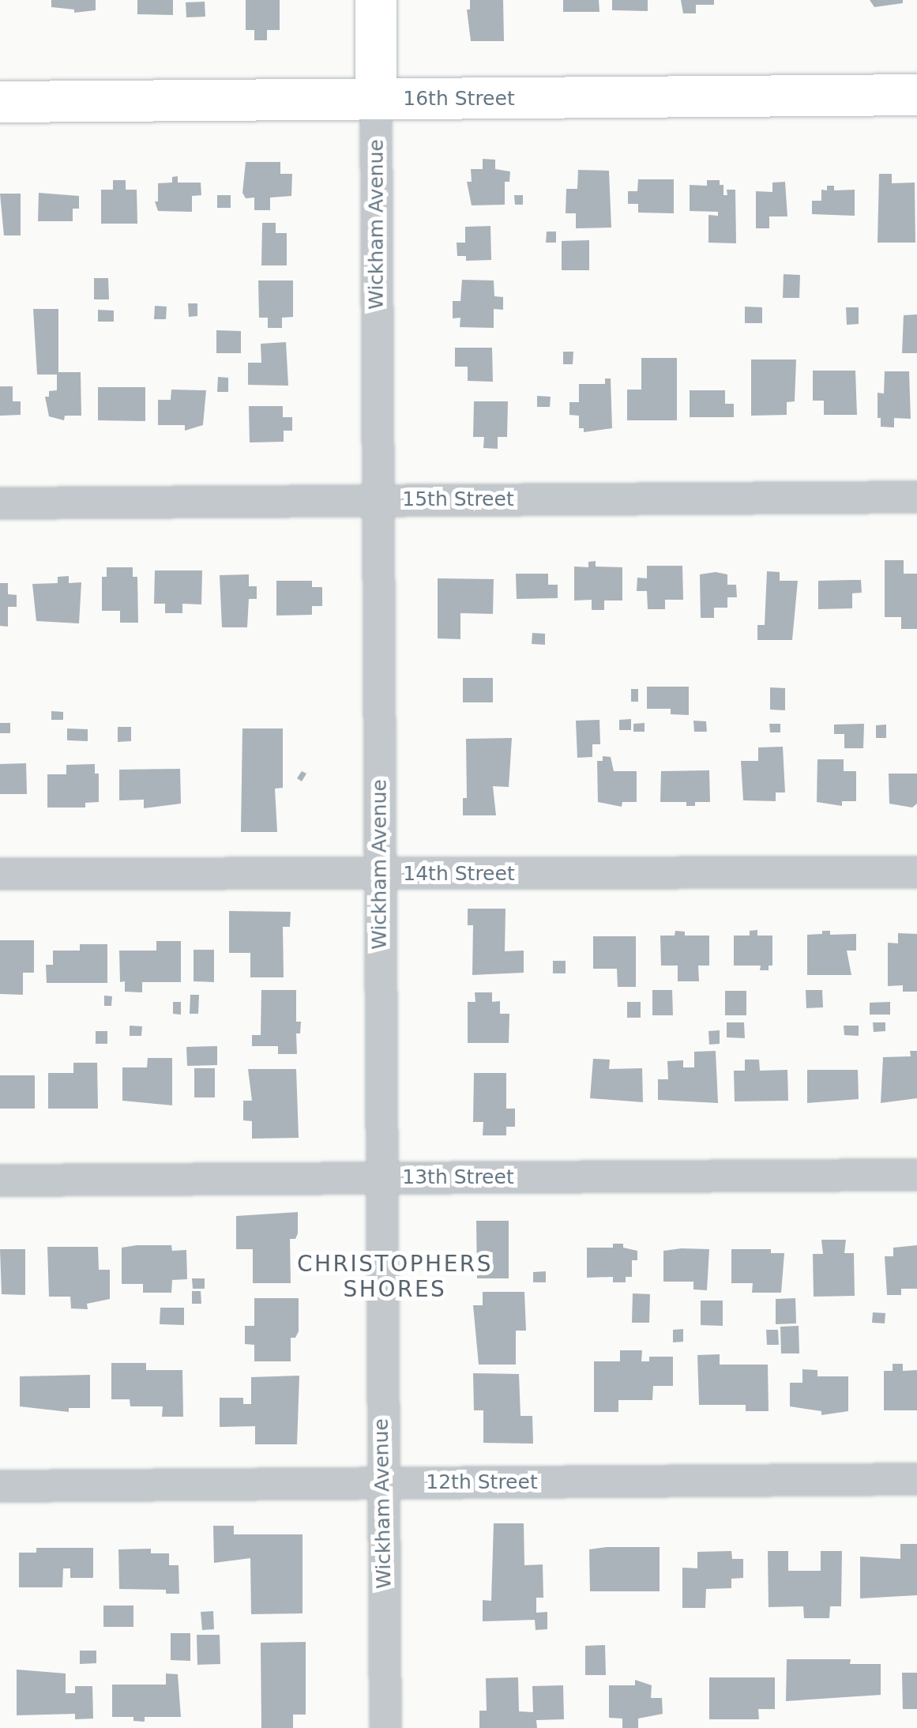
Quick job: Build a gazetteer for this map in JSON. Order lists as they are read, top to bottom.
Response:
{
  "streets": {
    "main road": ["16th Street", "Wickham Avenue"],
    "street": [
      "15th Street",
      "14th Street",
      "13th Street",
      "12th Street"
    ]
  },
  "crossings": [
    ["16th Street", "Wickham Avenue"],
    ["Wickham Avenue", "15th Street"],
    ["Wickham Avenue", "14th Street"],
    ["Wickham Avenue", "13th Street"],
    ["Wickham Avenue", "12th Street"]
  ],
  "districts": ["CHRISTOPHERS SHORES"]
}
